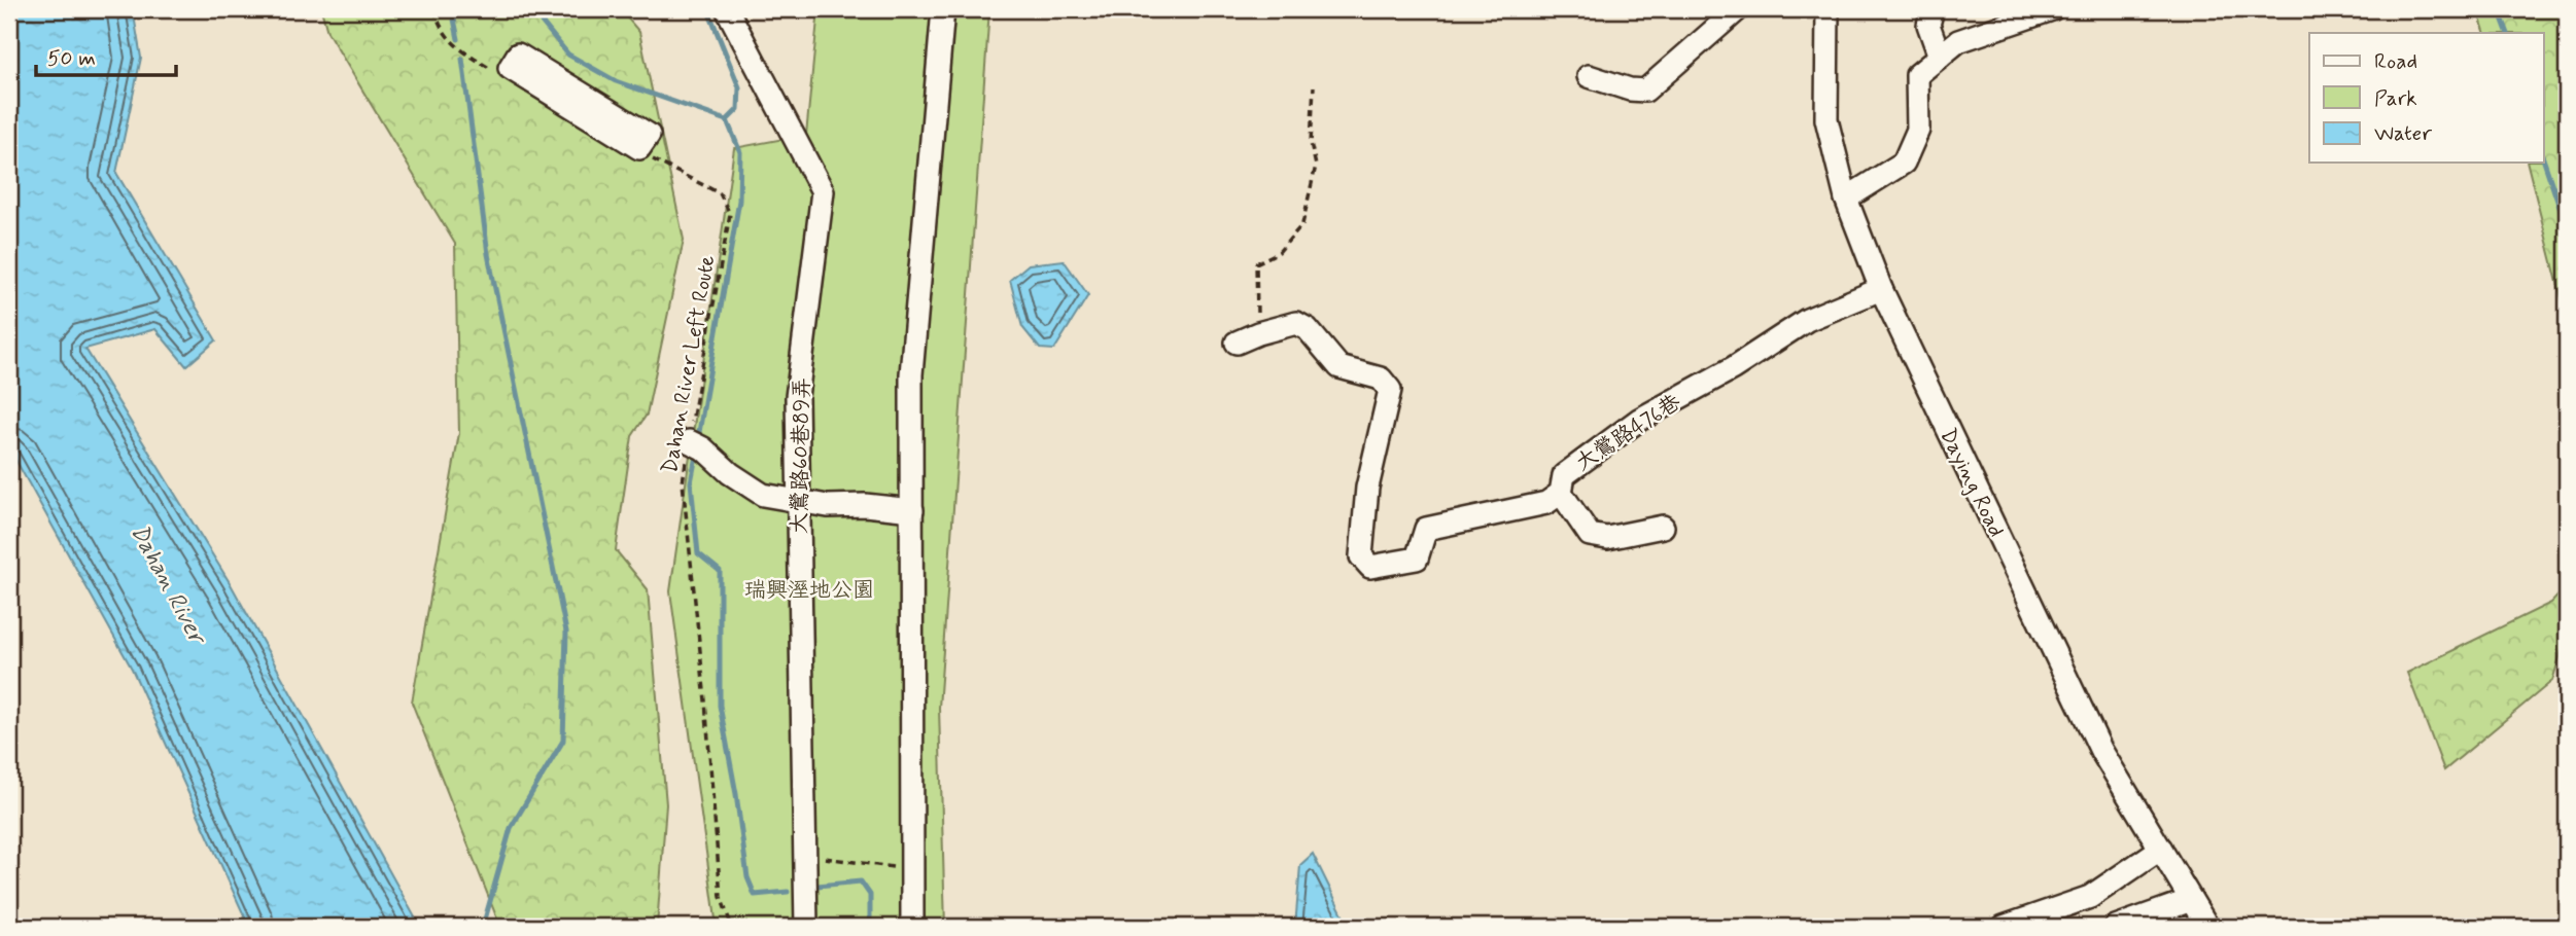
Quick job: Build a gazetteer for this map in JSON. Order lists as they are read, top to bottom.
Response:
{
  "streets": {
    "street": ["大鶯路476巷", "大鶯路60巷89弄", "Daying Road"],
    "path": ["Dahan River Left Route"]
  },
  "crossings": [
    ["大鶯路476巷", "Daying Road"]
  ],
  "water": ["Dahan River"],
  "parks": ["瑞興溼地公園"],
  "legend": ["Road", "Park", "Water"],
  "scale_bar": "50 m"
}
